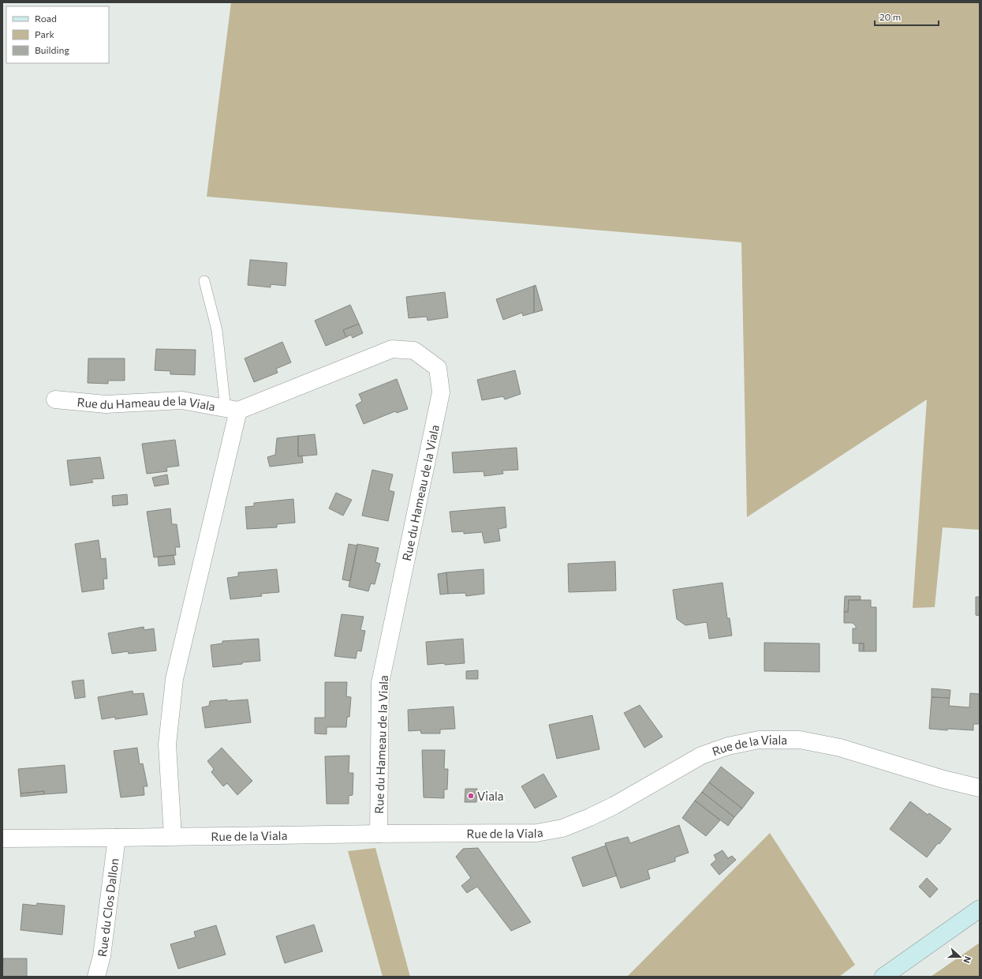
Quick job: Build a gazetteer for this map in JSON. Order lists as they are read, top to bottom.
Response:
{
  "streets": {
    "street": ["Rue du Hameau de la Viala", "Rue de la Viala", "Rue du Clos Dallon"]
  },
  "crossings": [
    ["Rue du Hameau de la Viala", "Rue de la Viala"],
    ["Rue de la Viala", "Rue du Clos Dallon"]
  ],
  "places": ["Viala"],
  "legend": ["Road", "Park", "Building"],
  "scale_bar": "20 m",
  "north": "right"
}
